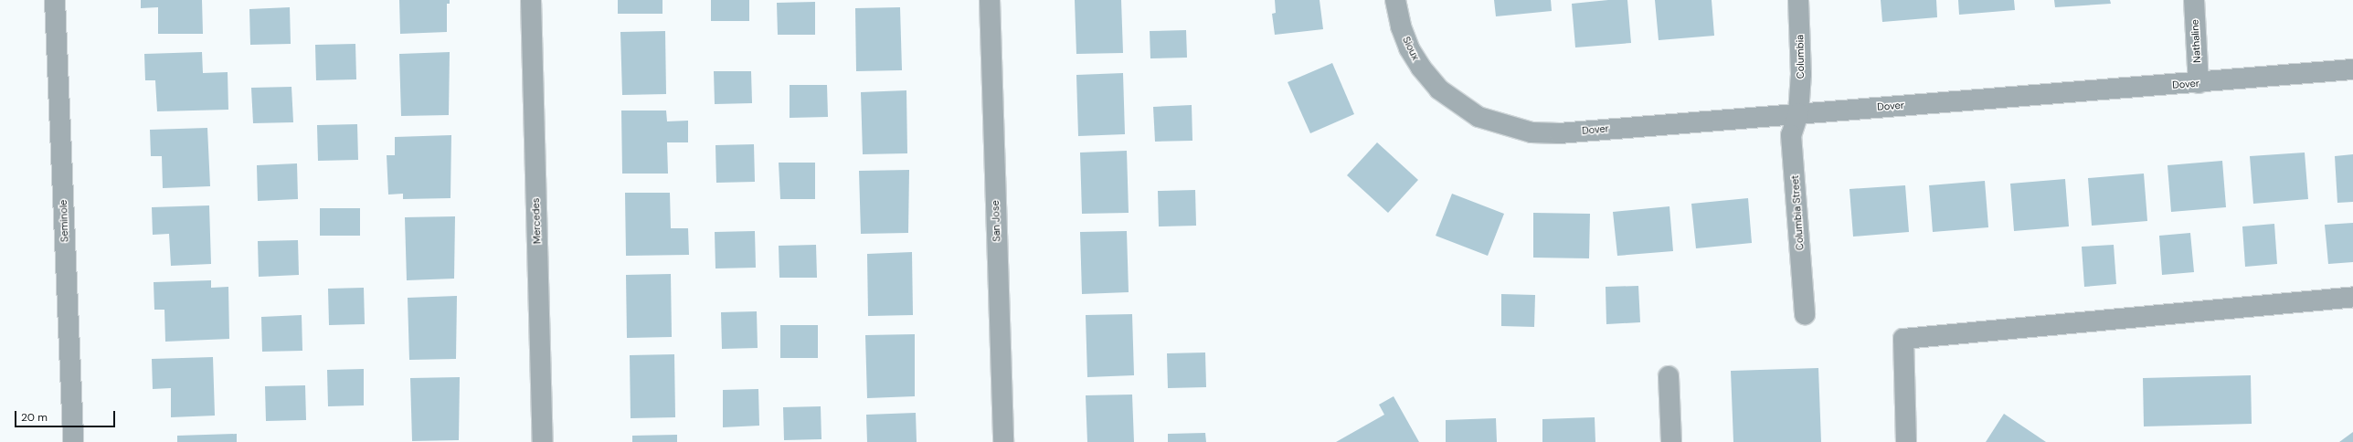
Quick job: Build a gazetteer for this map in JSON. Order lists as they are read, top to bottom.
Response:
{
  "streets": {
    "street": [
      "Nathaline",
      "Sioux",
      "Columbia",
      "Dover",
      "Columbia Street",
      "Seminole",
      "Mercedes",
      "San Jose"
    ]
  },
  "crossings": [
    ["Nathaline", "Dover"],
    ["Sioux", "Dover"],
    ["Columbia", "Dover"],
    ["Columbia", "Columbia Street"],
    ["Dover", "Columbia Street"]
  ],
  "scale_bar": "20 m"
}
